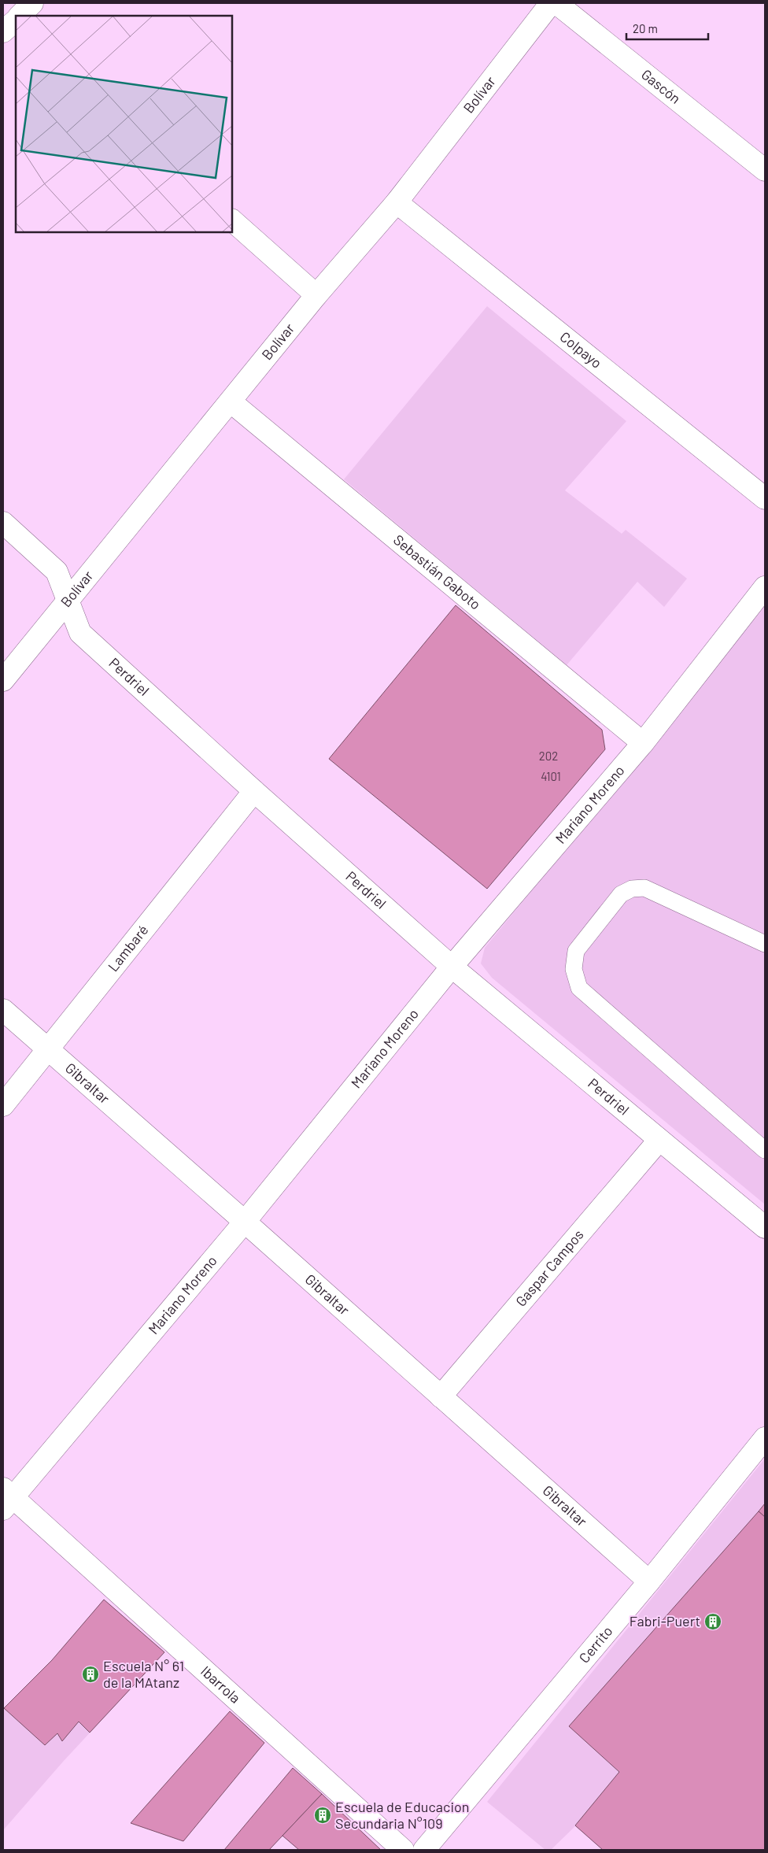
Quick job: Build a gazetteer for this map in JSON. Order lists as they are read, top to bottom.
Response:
{
  "streets": {
    "street": [
      "Gascón",
      "Bolívar",
      "Colpayo",
      "Sebastián Gaboto",
      "Perdriel",
      "Mariano Moreno",
      "Lambaré",
      "Gibraltar",
      "Gaspar Campos",
      "Cerrito",
      "Ibarrola"
    ]
  },
  "crossings": [
    ["Bolívar", "Colpayo"],
    ["Bolívar", "Sebastián Gaboto"],
    ["Bolívar", "Perdriel"],
    ["Sebastián Gaboto", "Mariano Moreno"],
    ["Perdriel", "Mariano Moreno"],
    ["Perdriel", "Lambaré"],
    ["Perdriel", "Gaspar Campos"],
    ["Mariano Moreno", "Gibraltar"],
    ["Mariano Moreno", "Ibarrola"],
    ["Lambaré", "Gibraltar"],
    ["Gibraltar", "Gaspar Campos"],
    ["Gibraltar", "Cerrito"]
  ],
  "places": {
    "building": ["Fabri-Puert", "Escuela N° 61 de la MAtanz", "Escuela de Educacion Secundaria N°109"]
  },
  "house_numbers": ["202", "4101"],
  "scale_bar": "20 m"
}
